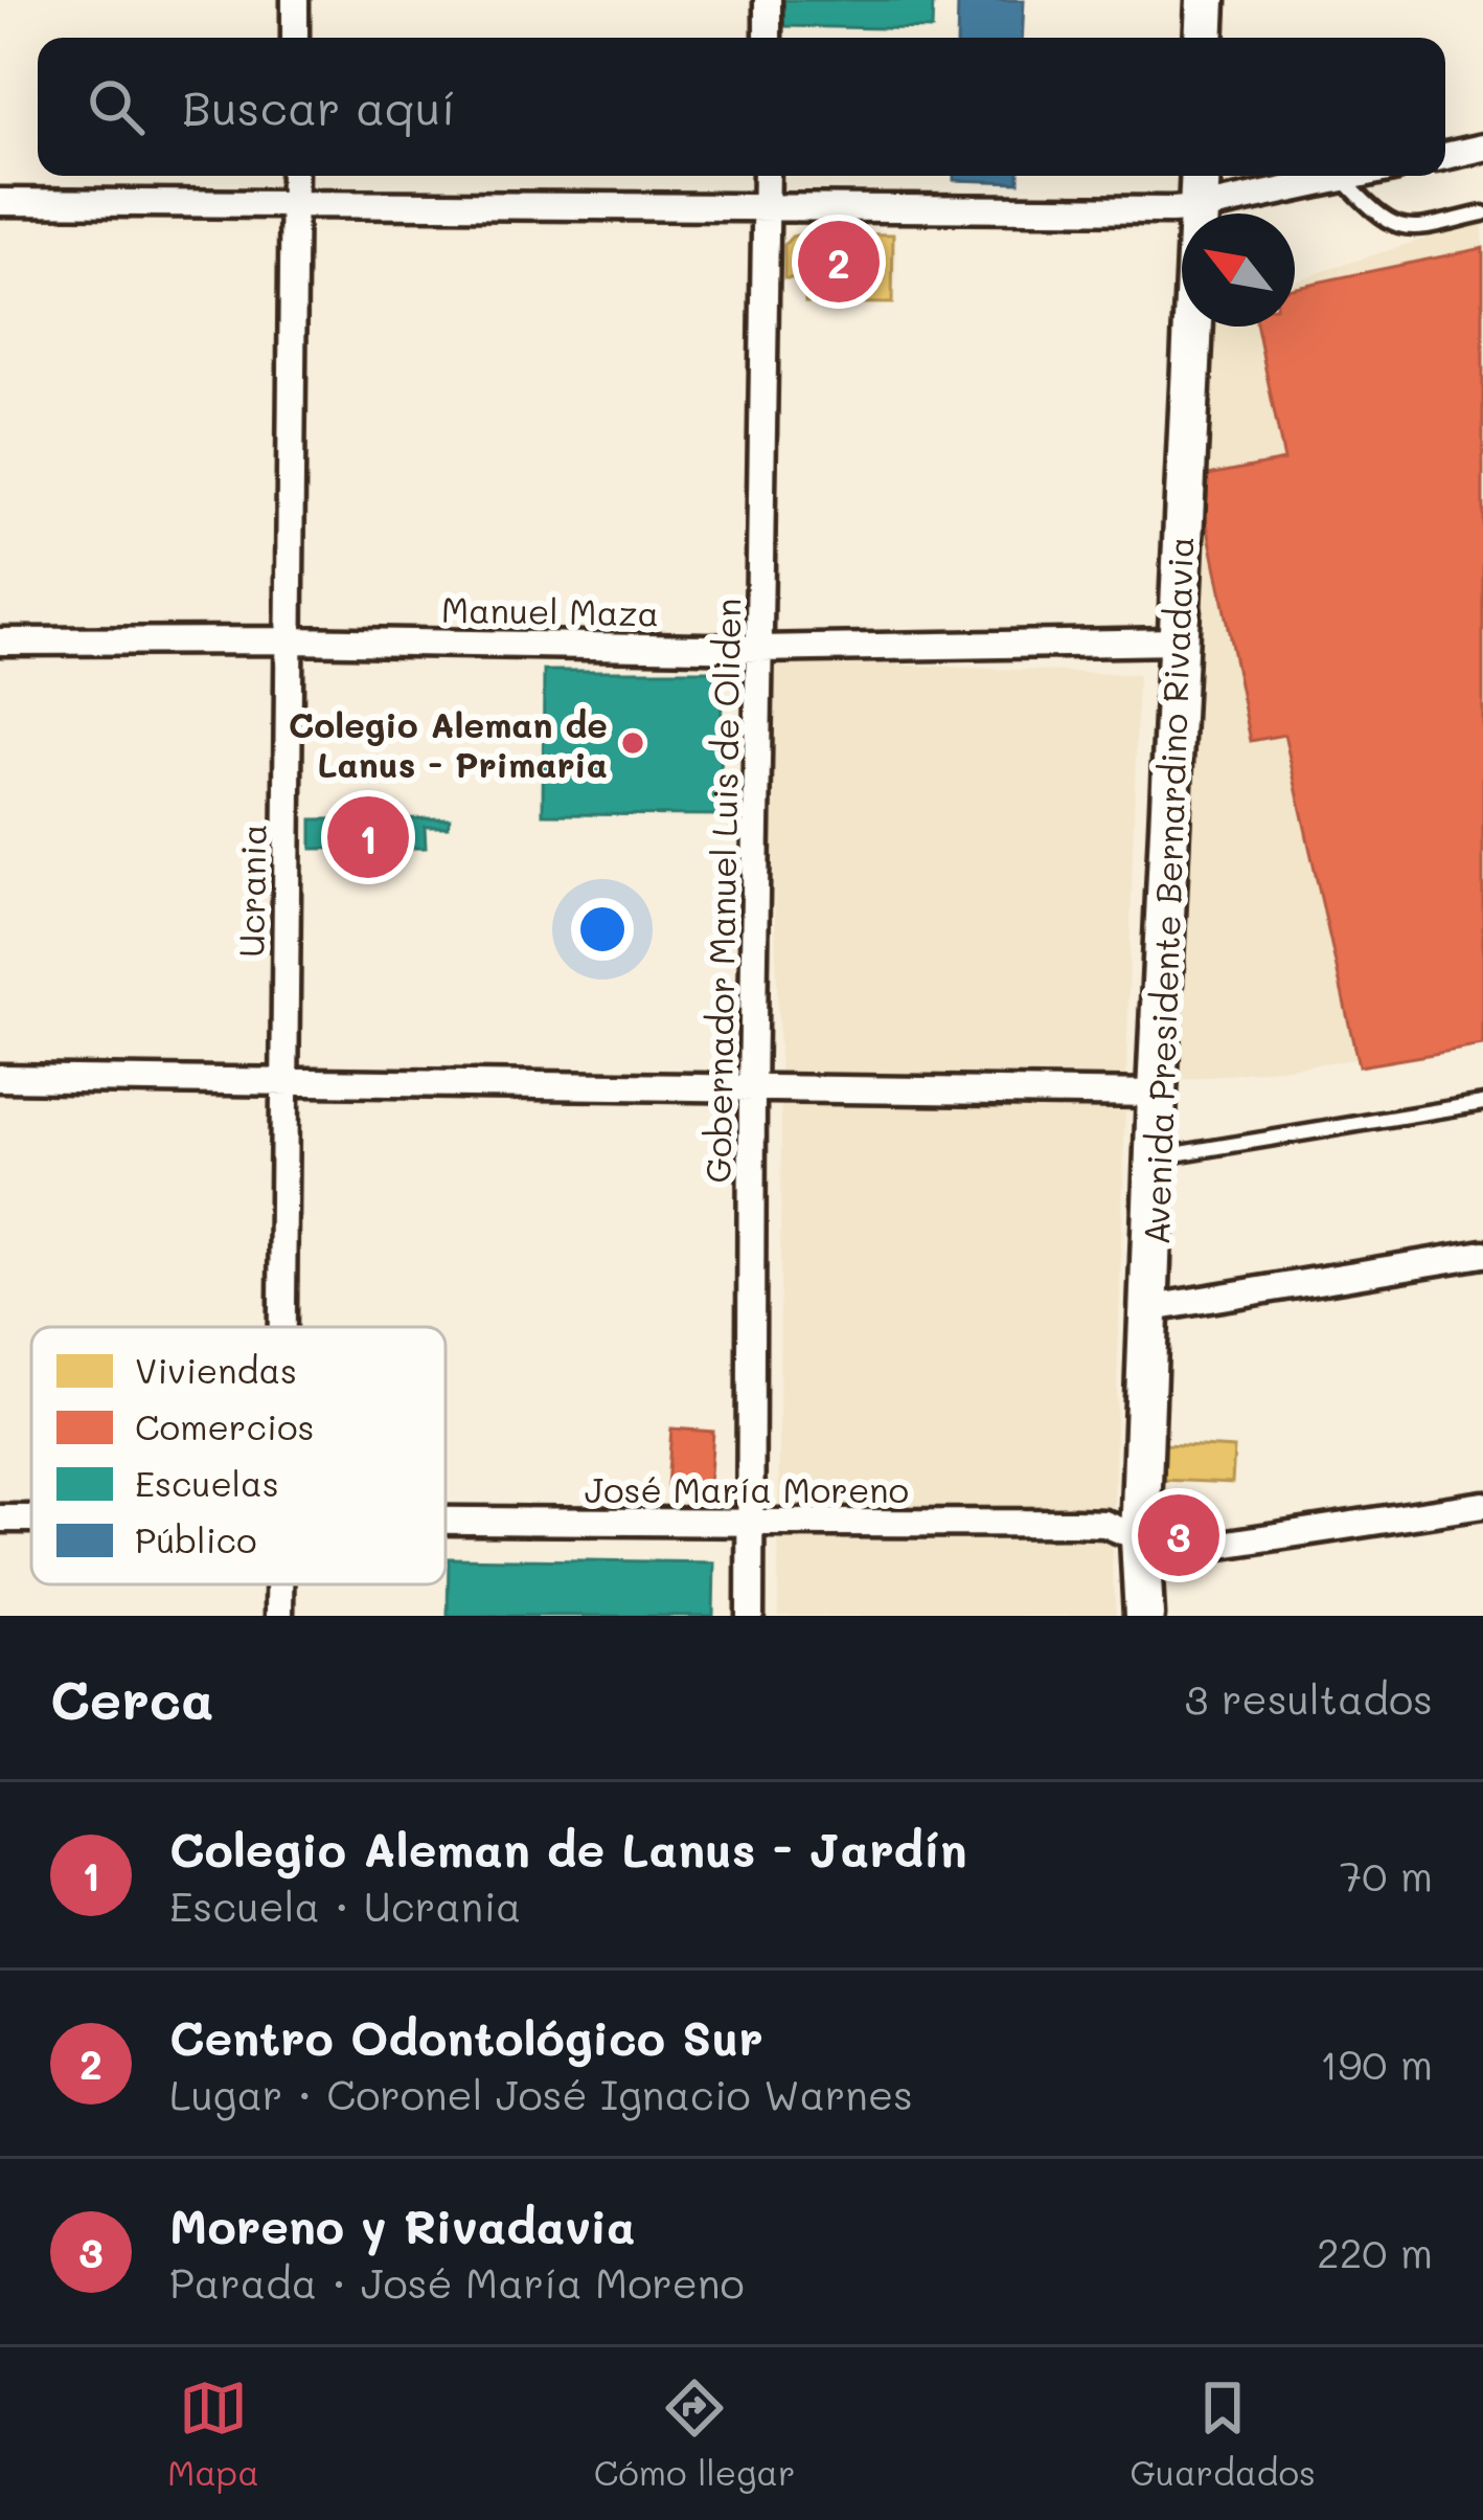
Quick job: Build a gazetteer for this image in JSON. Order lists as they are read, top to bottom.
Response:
{
  "streets": {
    "street": [
      "Manuel Maza",
      "Ucrania",
      "Gobernador Manuel Luis de Oliden",
      "Avenida Presidente Bernardino Rivadavia",
      "José María Moreno"
    ]
  },
  "crossings": [
    ["Manuel Maza", "Ucrania"],
    ["Manuel Maza", "Gobernador Manuel Luis de Oliden"],
    ["Manuel Maza", "Avenida Presidente Bernardino Rivadavia"],
    ["Gobernador Manuel Luis de Oliden", "José María Moreno"],
    ["Avenida Presidente Bernardino Rivadavia", "José María Moreno"]
  ],
  "places": ["Colegio Aleman de Lanus - Primaria"],
  "legend": [
    "Viviendas",
    "Comercios",
    "Escuelas",
    "Público"
  ],
  "north": "top left",
  "page": {
    "search": "Buscar aquí",
    "pins": ["2", "1", "3"],
    "heading": ["Cerca", "3 resultados"],
    "list": [
      {
        "mark": "1",
        "name": "Colegio Aleman de Lanus - Jardín",
        "note": "Escuela · Ucrania",
        "value": "70 m"
      },
      {
        "mark": "2",
        "name": "Centro Odontológico Sur",
        "note": "Lugar · Coronel José Ignacio Warnes",
        "value": "190 m"
      },
      {
        "mark": "3",
        "name": "Moreno y Rivadavia",
        "note": "Parada · José María Moreno",
        "value": "220 m"
      }
    ],
    "nav": ["Mapa", "Cómo llegar", "Guardados"]
  }
}
